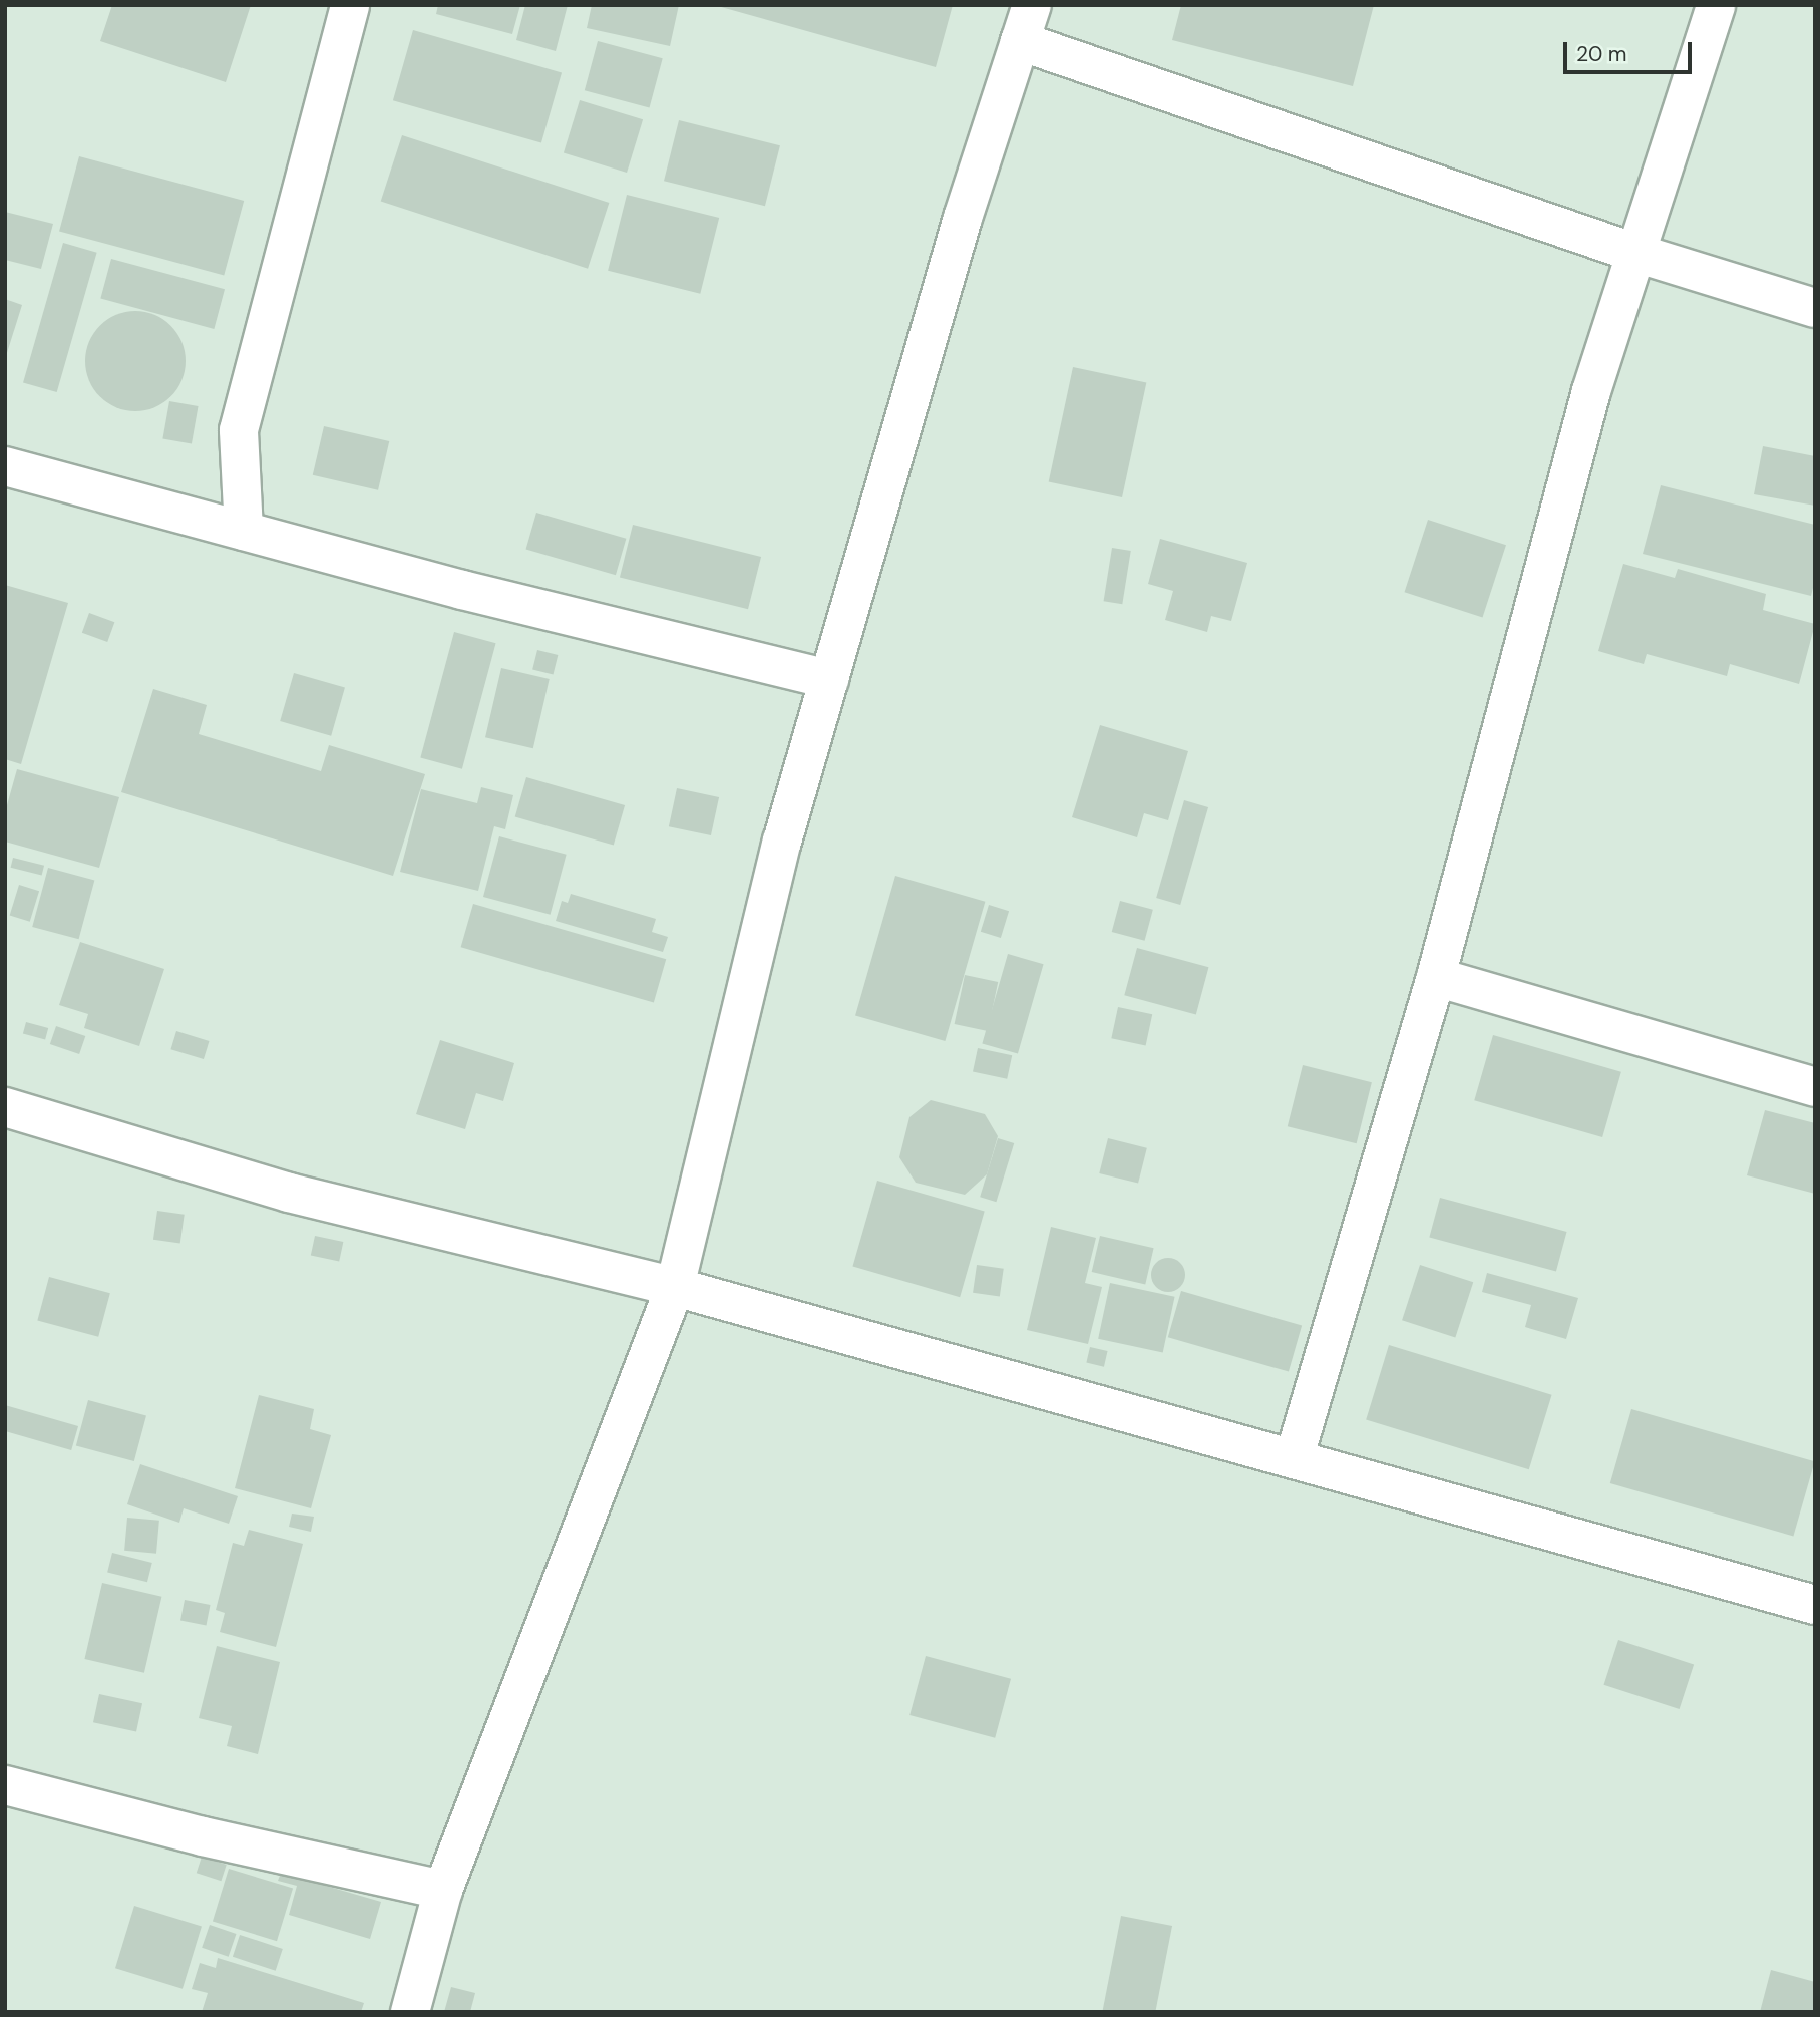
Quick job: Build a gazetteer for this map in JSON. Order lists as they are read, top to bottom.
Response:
{
  "scale_bar": "20 m"
}
